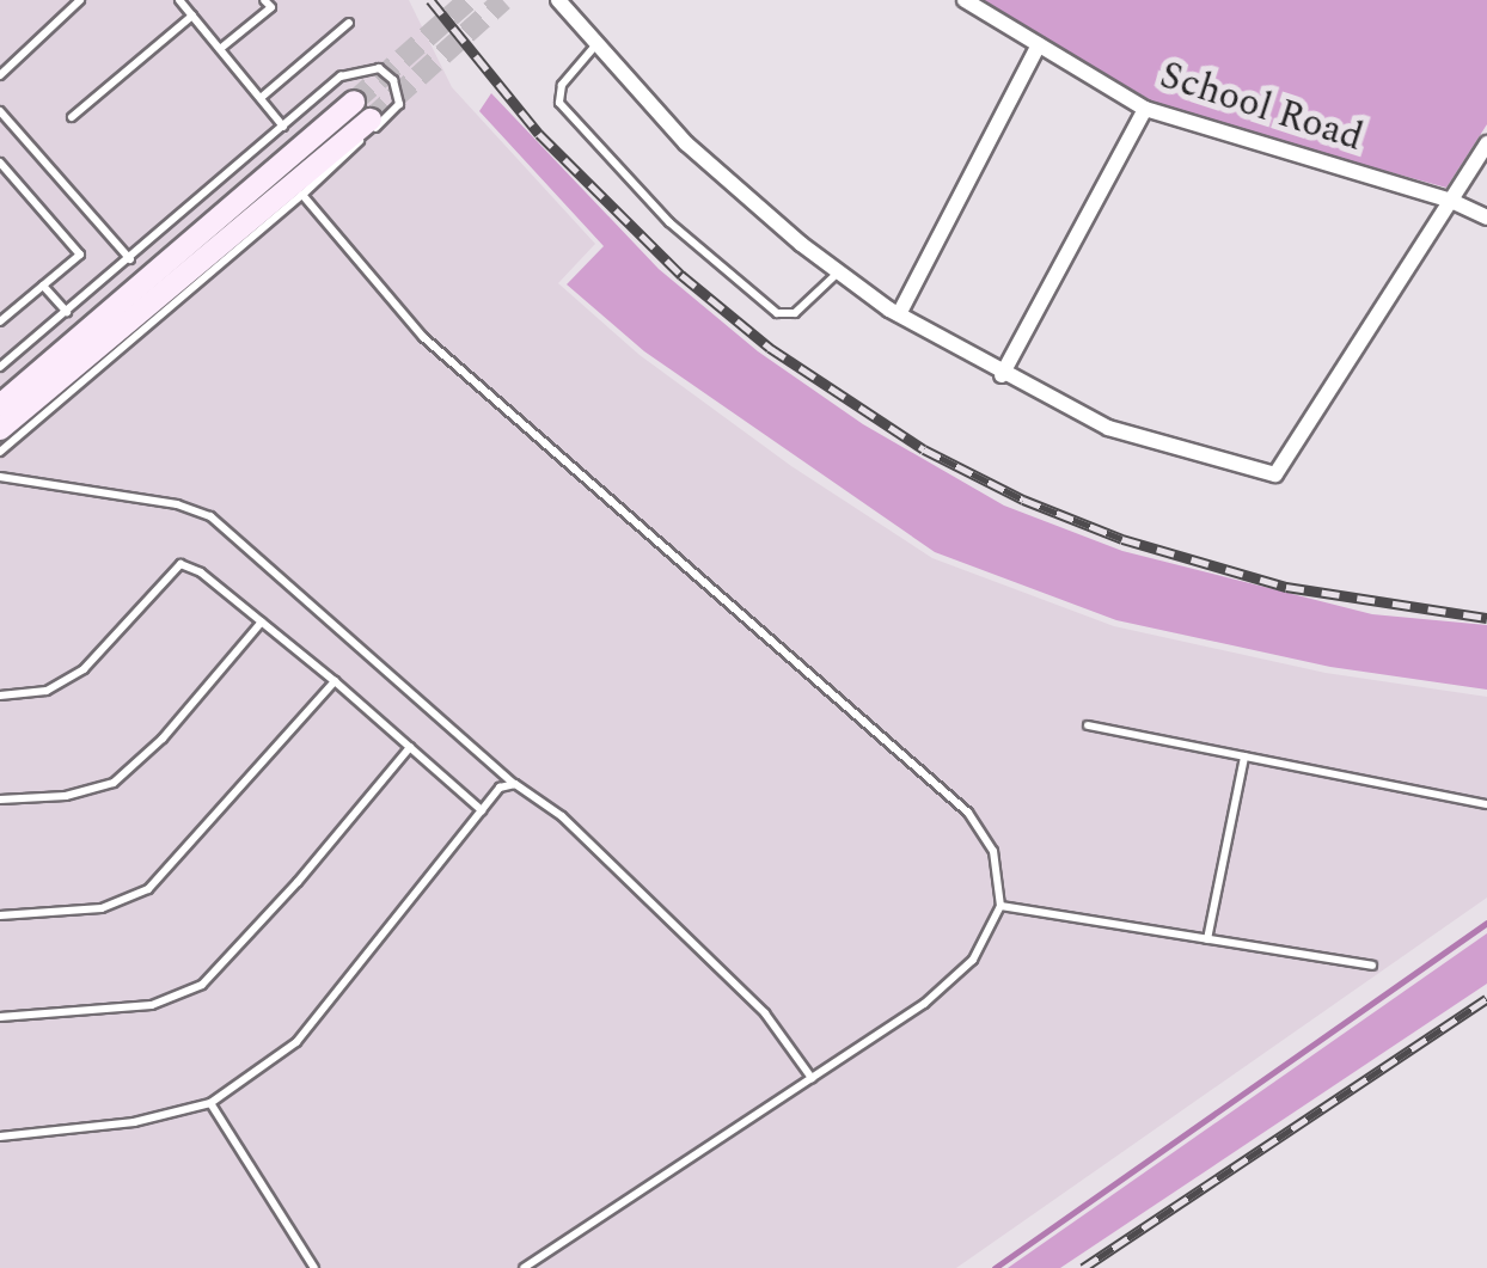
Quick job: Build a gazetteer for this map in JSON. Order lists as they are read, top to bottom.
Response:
{
  "streets": {
    "street": ["School Road"]
  }
}
